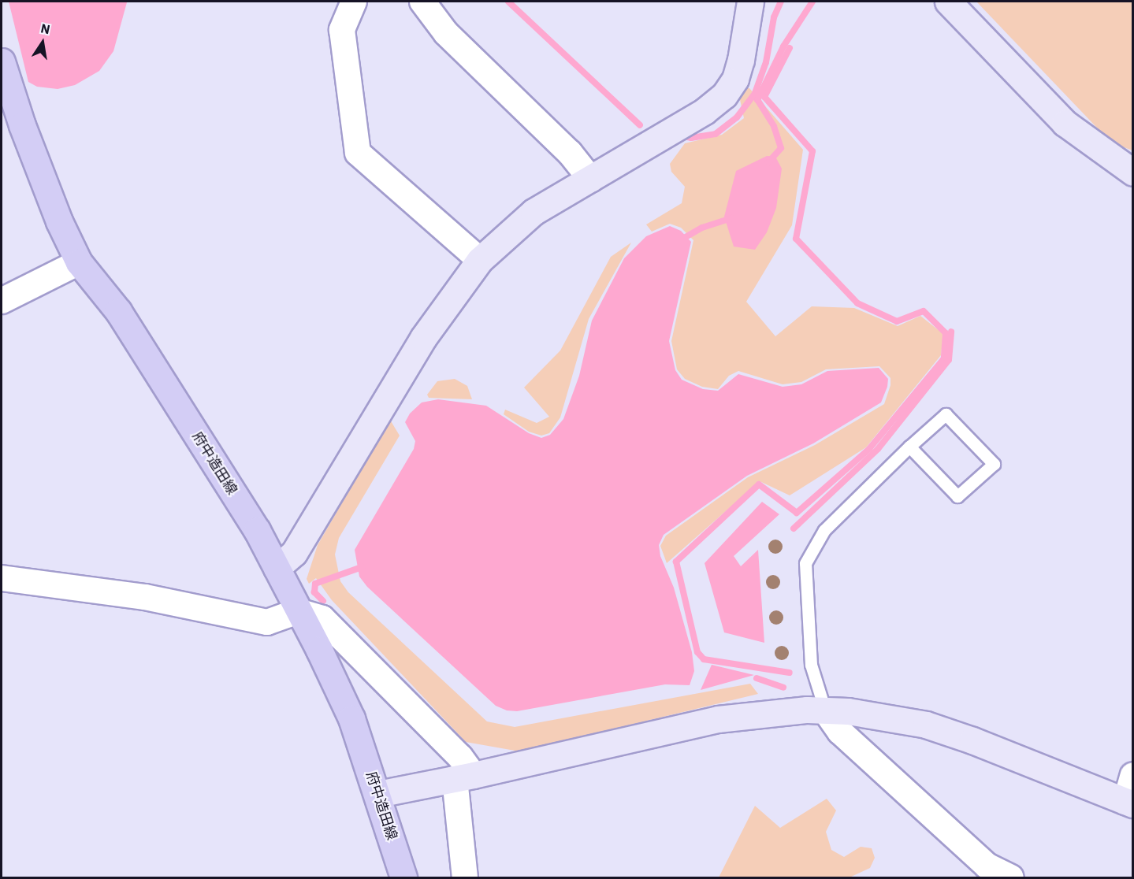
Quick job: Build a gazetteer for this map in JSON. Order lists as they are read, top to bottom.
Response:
{
  "streets": {
    "main road": ["府中造田線"]
  },
  "north": "top"
}
